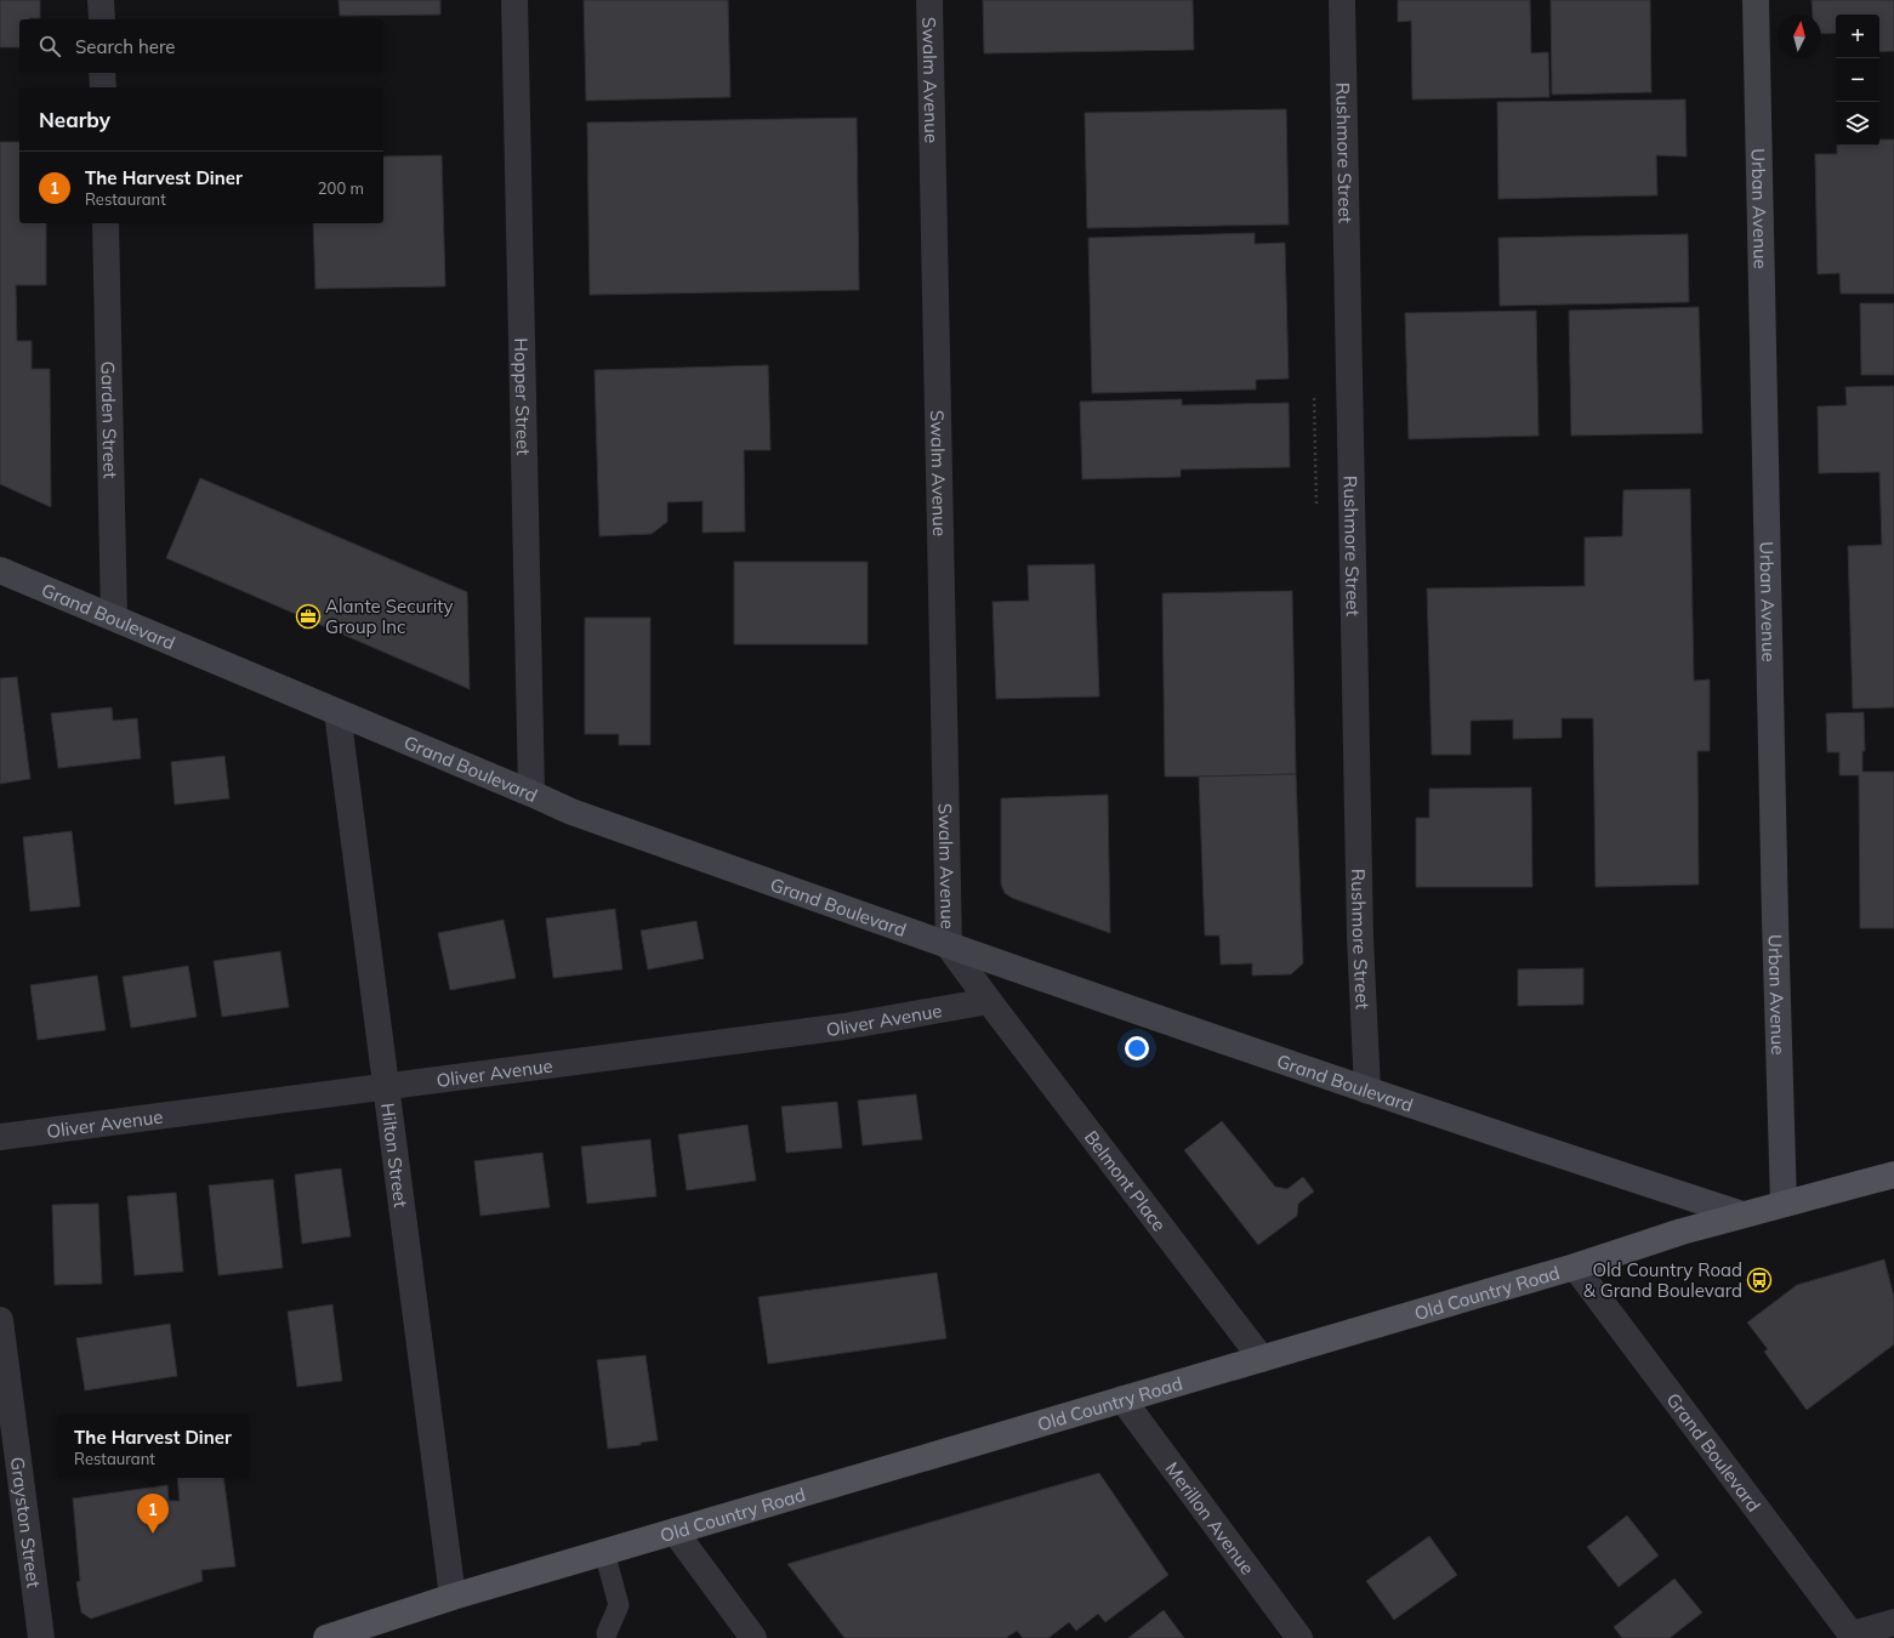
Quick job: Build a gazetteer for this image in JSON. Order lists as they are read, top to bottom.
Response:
{
  "streets": {
    "main road": ["Old Country Road"],
    "street": [
      "Swalm Avenue",
      "Rushmore Street",
      "Urban Avenue",
      "Hopper Street",
      "Garden Street",
      "Grand Boulevard",
      "Oliver Avenue",
      "Hilton Street",
      "Belmont Place",
      "Merillon Avenue",
      "Grayston Street"
    ]
  },
  "crossings": [
    ["Swalm Avenue", "Grand Boulevard"],
    ["Rushmore Street", "Grand Boulevard"],
    ["Urban Avenue", "Old Country Road"],
    ["Hopper Street", "Grand Boulevard"],
    ["Garden Street", "Grand Boulevard"],
    ["Grand Boulevard", "Hilton Street"],
    ["Grand Boulevard", "Old Country Road"],
    ["Oliver Avenue", "Hilton Street"],
    ["Oliver Avenue", "Belmont Place"],
    ["Hilton Street", "Old Country Road"],
    ["Belmont Place", "Old Country Road"],
    ["Old Country Road", "Merillon Avenue"]
  ],
  "places": {
    "office": ["Alante Security Group Inc"],
    "bus stop": ["Old Country Road & Grand Boulevard"]
  },
  "north": "top",
  "page": {
    "map_buttons": ["+", "−"],
    "search": "Search here",
    "heading": "Nearby",
    "list": [
      {
        "mark": "1",
        "name": "The Harvest Diner",
        "note": "Restaurant",
        "value": "200 m"
      }
    ],
    "popup": ["The Harvest Diner", "Restaurant"],
    "pins": "1"
  }
}
